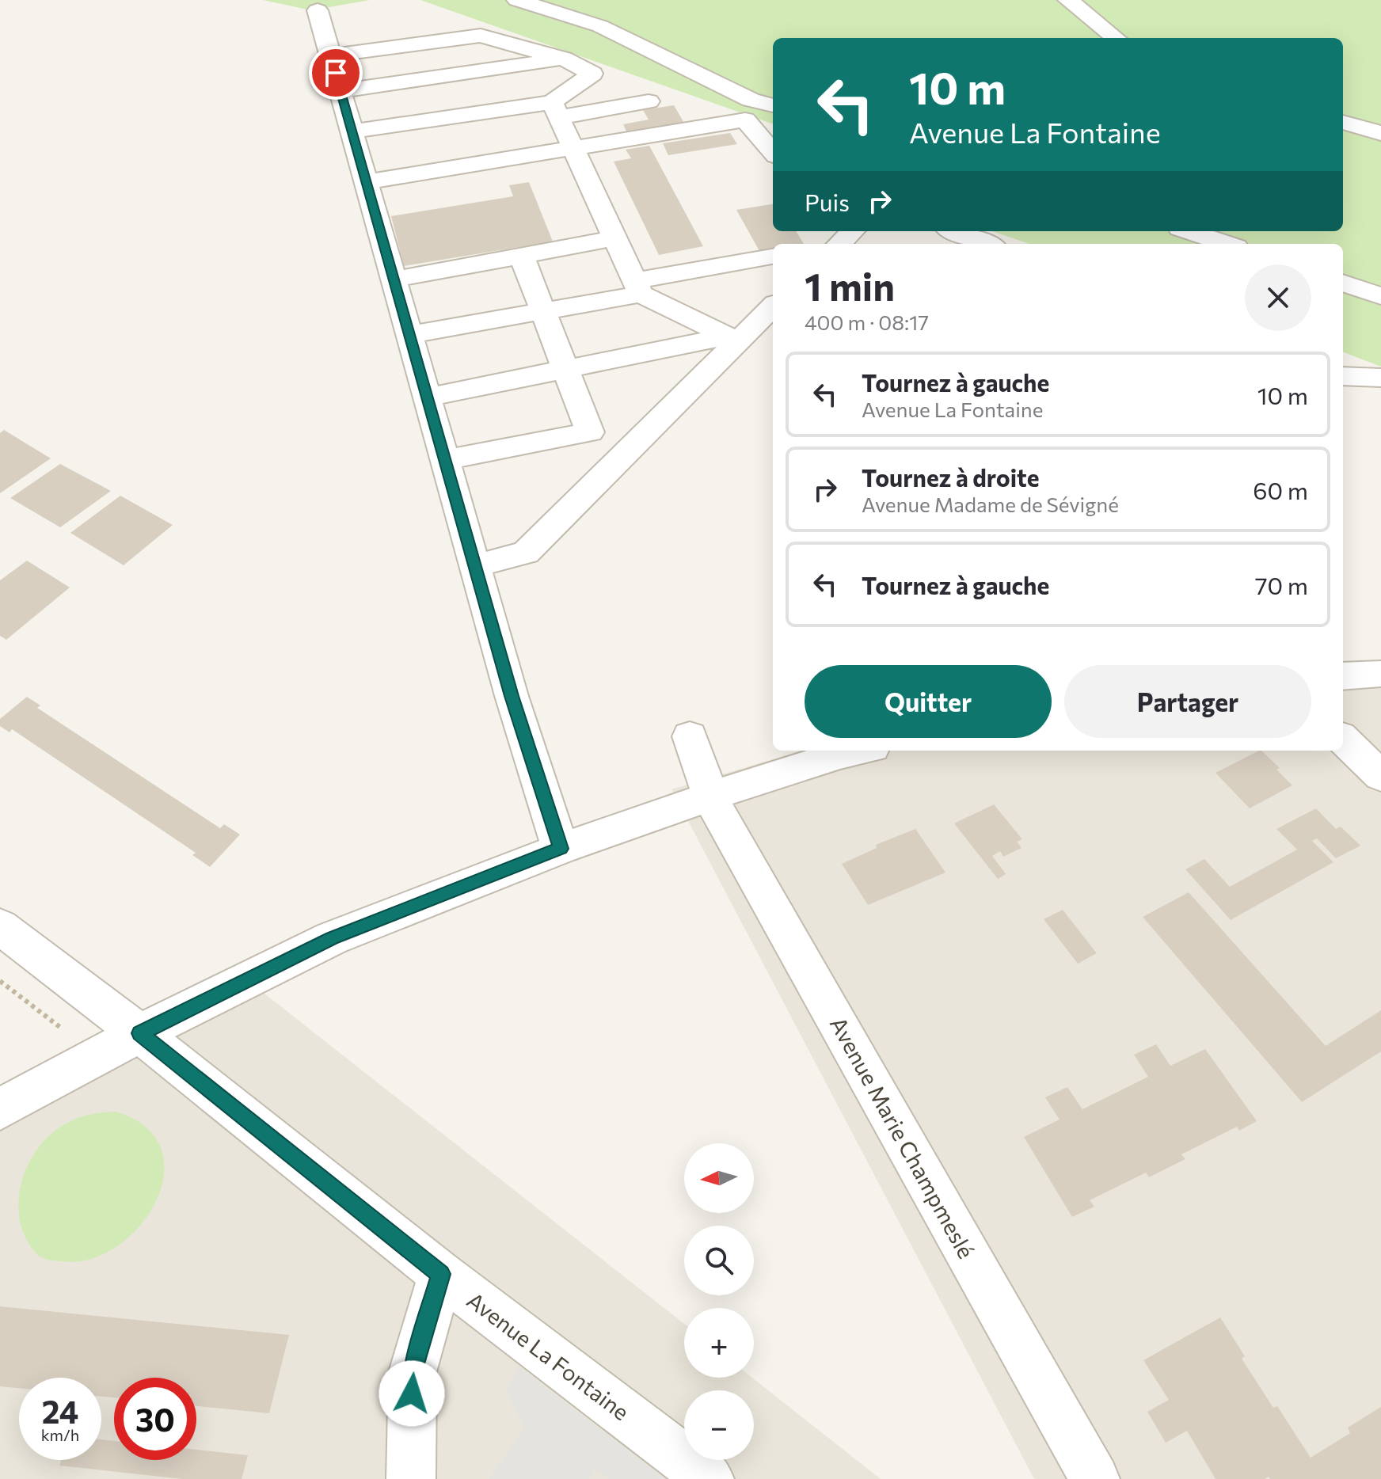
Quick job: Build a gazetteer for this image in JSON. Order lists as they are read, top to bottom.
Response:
{
  "streets": {
    "street": ["Avenue Marie Champmeslé", "Avenue La Fontaine"]
  },
  "north": "left",
  "page": {
    "turn": ["10 m", "Avenue La Fontaine"],
    "then": "Puis",
    "heading": ["1 min", "400 m · 08:17"],
    "list": [
      {
        "name": "Tournez à gauche",
        "note": "Avenue La Fontaine",
        "value": "10 m"
      },
      {
        "name": "Tournez à droite",
        "note": "Avenue Madame de Sévigné",
        "value": "60 m"
      },
      {
        "name": "Tournez à gauche",
        "value": "70 m"
      }
    ],
    "buttons": ["Quitter", "Partager"],
    "map_buttons": ["+", "−"],
    "speed": "24 km/h",
    "limit": "30"
  }
}
